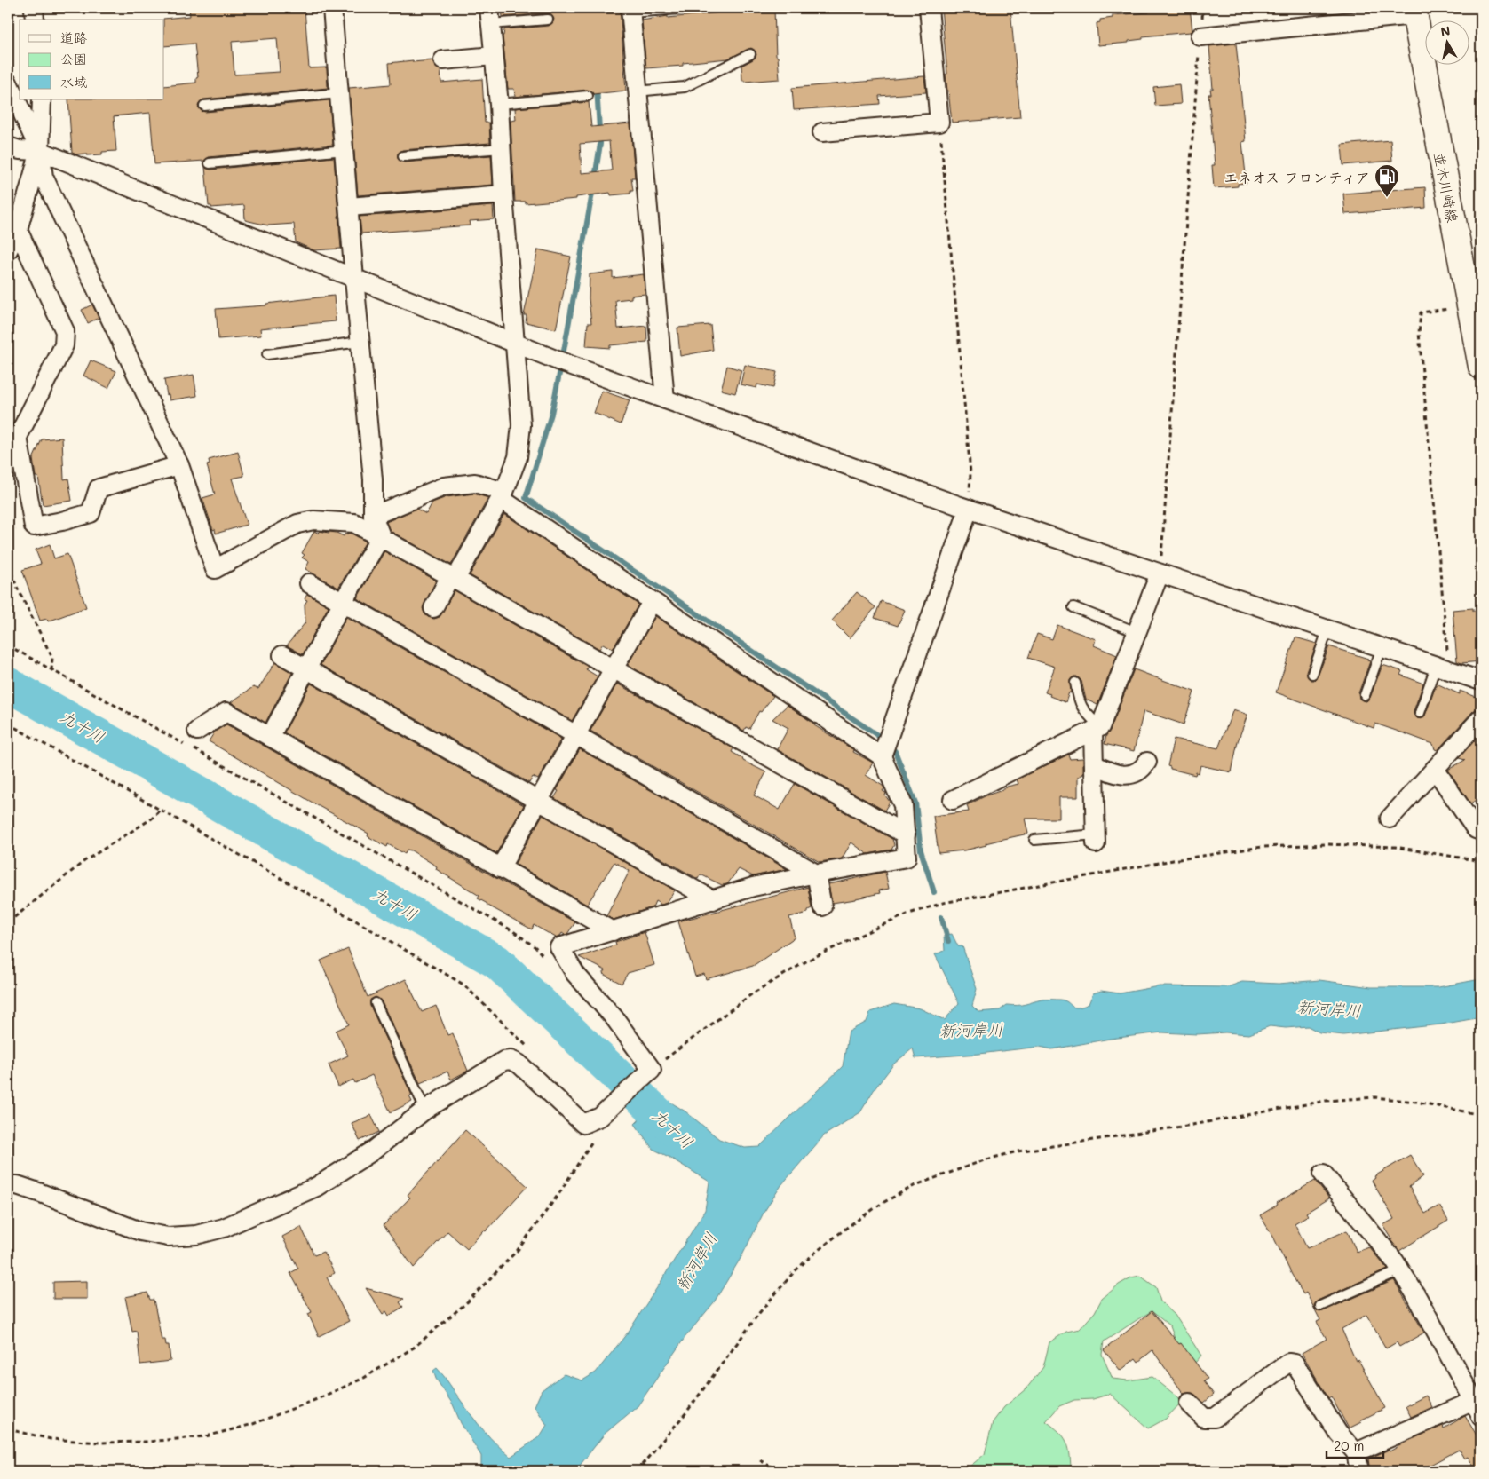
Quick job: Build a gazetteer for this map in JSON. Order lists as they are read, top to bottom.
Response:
{
  "streets": {
    "main road": ["並木川崎線"]
  },
  "water": ["九十川", "新河岸川"],
  "places": {
    "fuel station": ["エネオス フロンティア"]
  },
  "legend": ["道路", "公園", "水域"],
  "scale_bar": "20 m",
  "north": "top"
}
